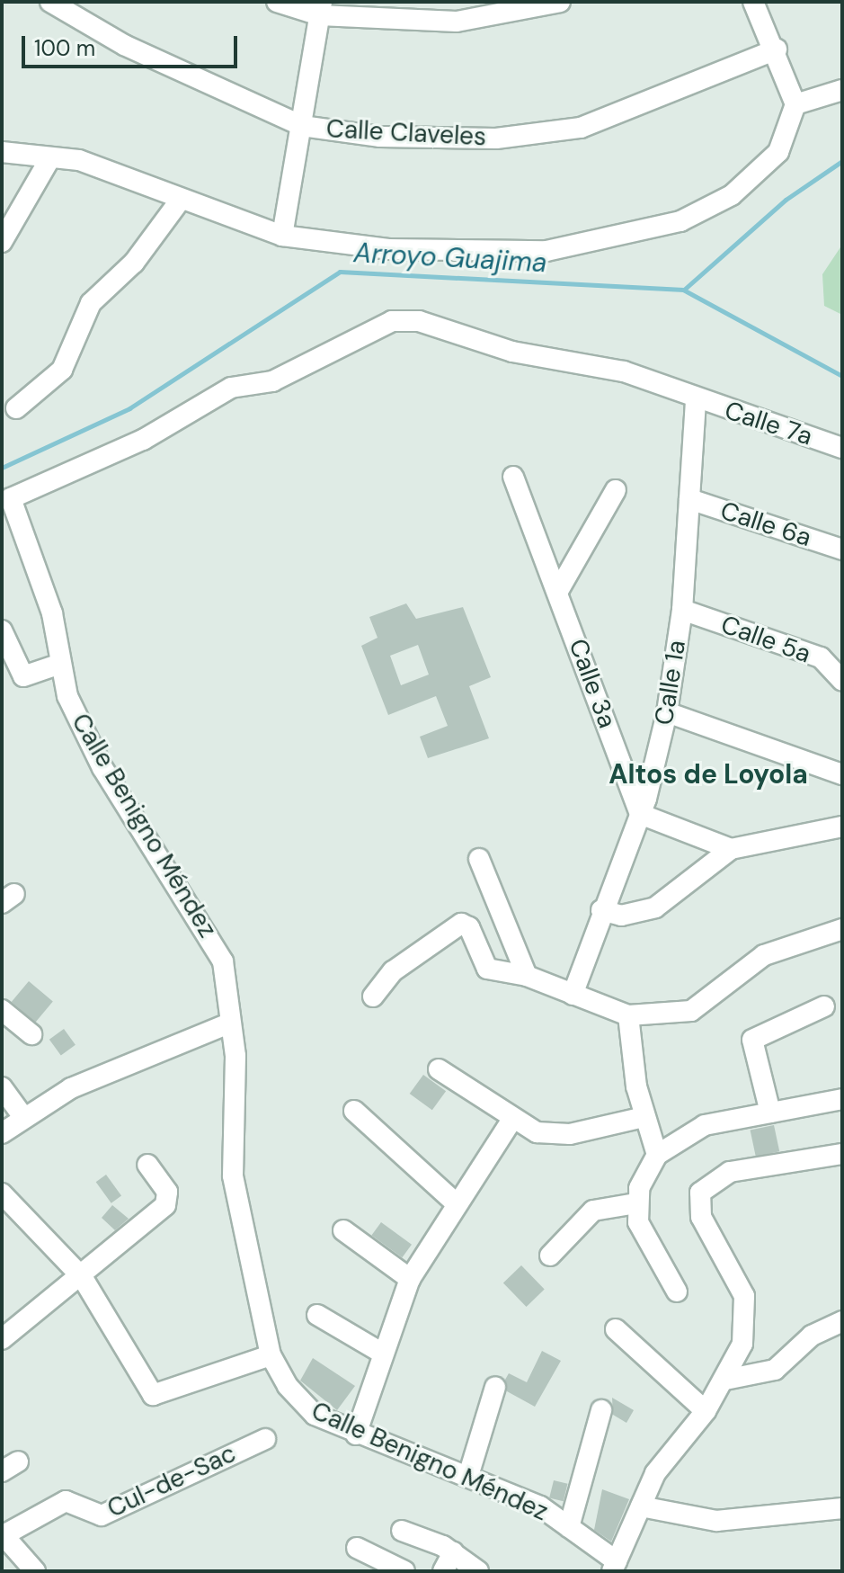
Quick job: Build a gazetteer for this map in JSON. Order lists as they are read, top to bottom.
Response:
{
  "streets": {
    "street": [
      "Calle Claveles",
      "Calle 7a",
      "Calle 6a",
      "Calle 5a",
      "Calle 1a",
      "Calle 3a",
      "Calle Benigno Méndez",
      "Cul-de-Sac"
    ]
  },
  "crossings": [
    ["Calle 7a", "Calle 1a"],
    ["Calle 7a", "Calle Benigno Méndez"],
    ["Calle 6a", "Calle 1a"],
    ["Calle 5a", "Calle 1a"],
    ["Calle 1a", "Calle 3a"],
    ["Calle 1a", "Calle Benigno Méndez"]
  ],
  "districts": ["Altos de Loyola"],
  "water": ["Arroyo Guajima"],
  "scale_bar": "100 m"
}
